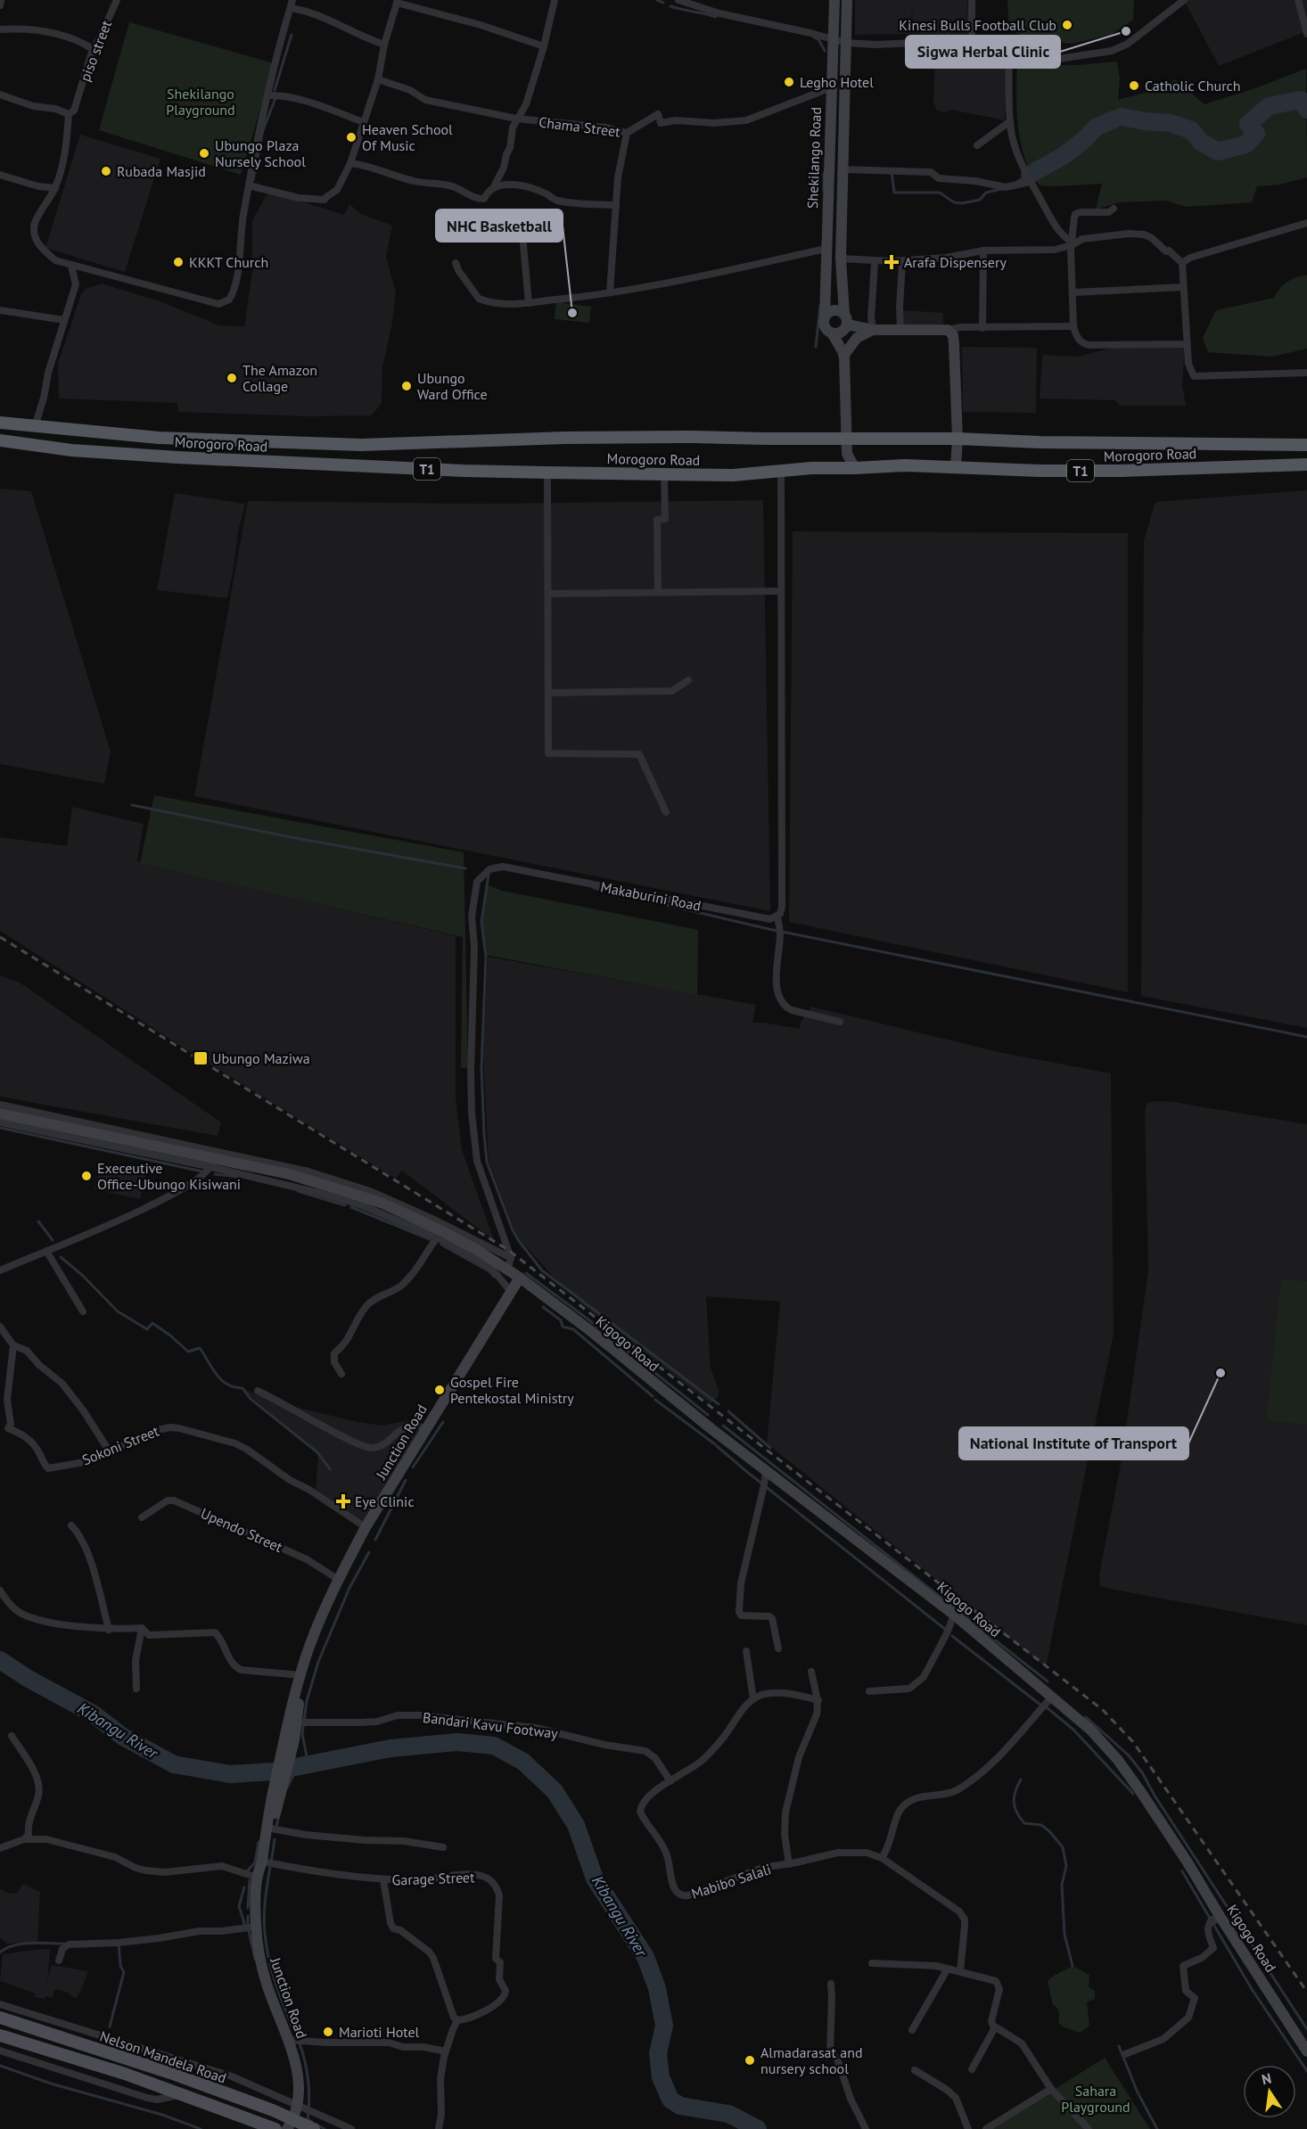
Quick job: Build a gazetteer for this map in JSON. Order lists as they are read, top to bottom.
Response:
{
  "streets": {
    "highway": ["Morogoro Road", "T1"],
    "main road": [
      "Shekilango Road",
      "Kigogo Road",
      "Junction Road",
      "Nelson Mandela Road"
    ],
    "street": [
      "piso street",
      "Chama Street",
      "Makaburini Road",
      "Sokoni Street",
      "Upendo Street",
      "Bandari Kavu Footway",
      "Garage Street",
      "Mabibo Salali"
    ]
  },
  "crossings": [
    ["Chama Street", "Shekilango Road"],
    ["Kigogo Road", "Junction Road"],
    ["Junction Road", "Sokoni Street"],
    ["Junction Road", "Upendo Street"],
    ["Junction Road", "Bandari Kavu Footway"],
    ["Junction Road", "Garage Street"],
    ["Junction Road", "Nelson Mandela Road"],
    ["Bandari Kavu Footway", "Mabibo Salali"]
  ],
  "water": ["Kibangu River"],
  "parks": ["Shekilango Playground", "Sahara Playground"],
  "places": {
    "other": [
      "Kinesi Bulls Football Club",
      "Sigwa Herbal Clinic",
      "Legho Hotel",
      "Catholic Church",
      "Heaven School Of Music",
      "Ubungo Plaza Nursely School",
      "Rubada Masjid",
      "KKKT Church",
      "NHC Basketball",
      "The Amazon Collage",
      "Ubungo Ward Office",
      "Execeutive Office-Ubungo Kisiwani",
      "National Institute of Transport",
      "Gospel Fire Pentekostal Ministry",
      "Marioti Hotel",
      "Almadarasat and nursery school"
    ],
    "health": ["Arafa Dispensery", "Eye Clinic"],
    "transit": ["Ubungo Maziwa"]
  },
  "north": "top"
}
